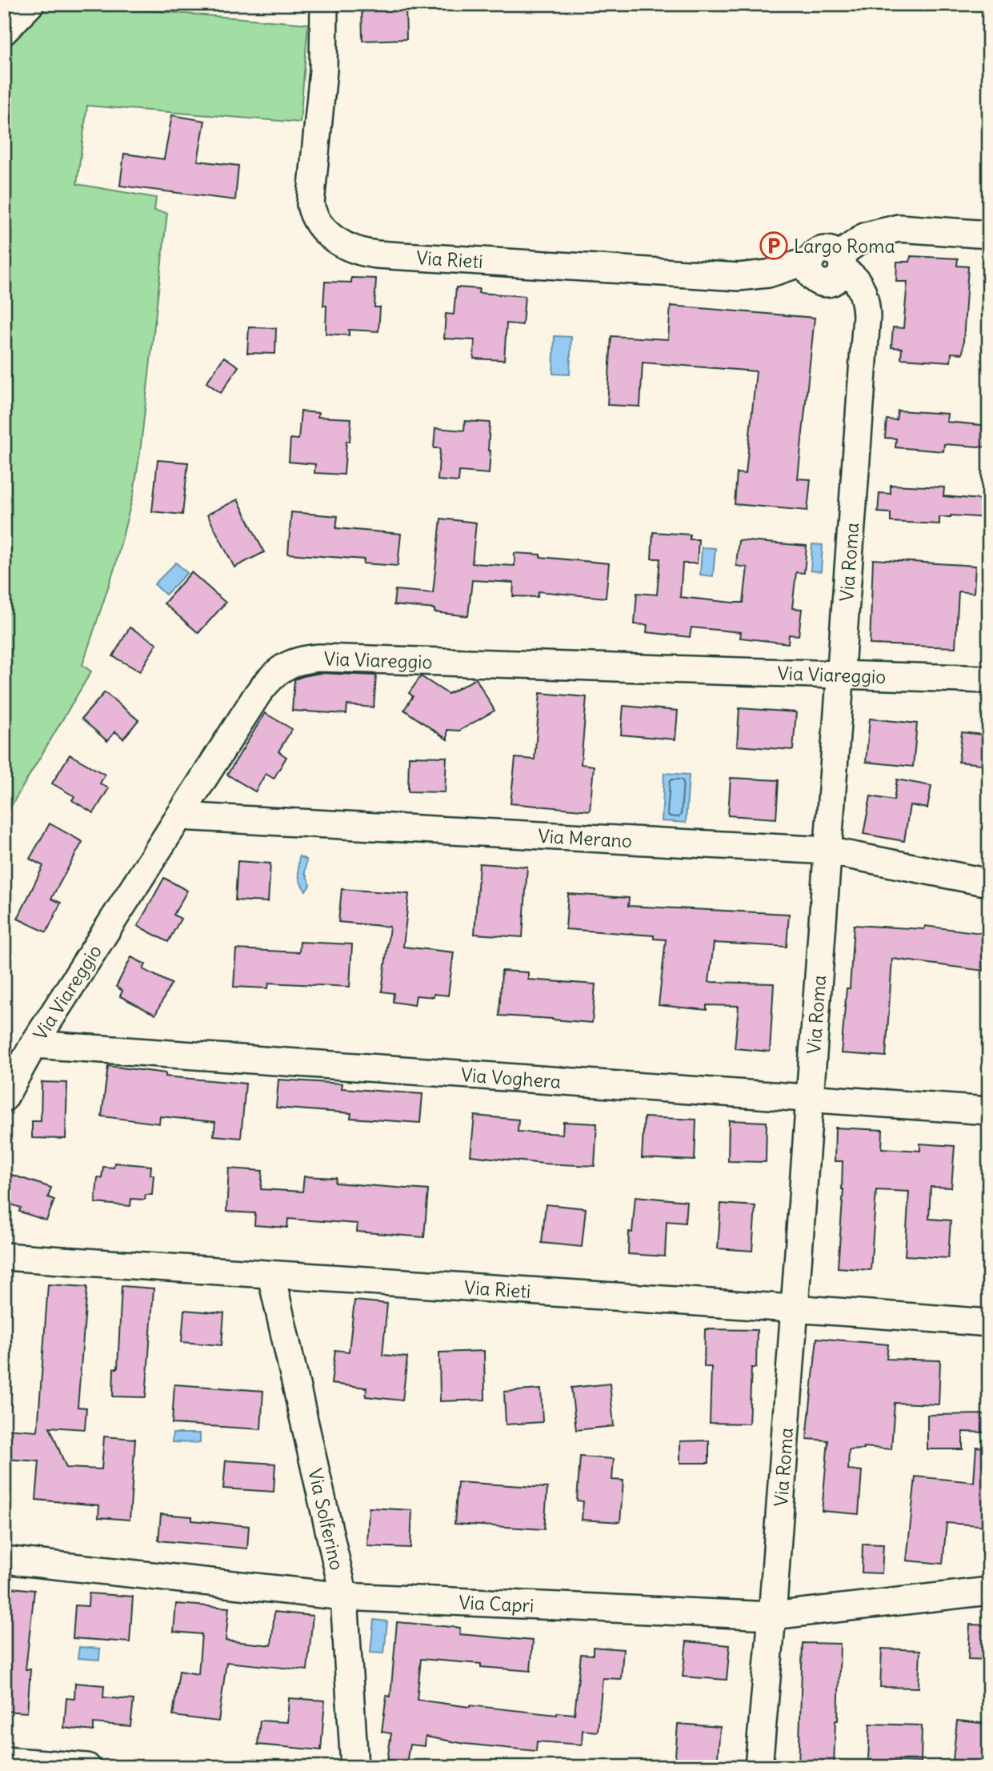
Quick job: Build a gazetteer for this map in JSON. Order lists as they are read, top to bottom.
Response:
{
  "streets": {
    "street": [
      "Via Rieti",
      "Via Roma",
      "Via Viareggio",
      "Via Merano",
      "Via Voghera",
      "Via Solferino",
      "Via Capri"
    ]
  },
  "crossings": [
    ["Via Rieti", "Via Roma"],
    ["Via Rieti", "Via Solferino"],
    ["Via Roma", "Via Viareggio"],
    ["Via Roma", "Via Merano"],
    ["Via Roma", "Via Voghera"],
    ["Via Roma", "Via Capri"],
    ["Via Viareggio", "Via Merano"],
    ["Via Viareggio", "Via Voghera"],
    ["Via Solferino", "Via Capri"]
  ],
  "places": {
    "parking": ["Largo Roma"]
  }
}
